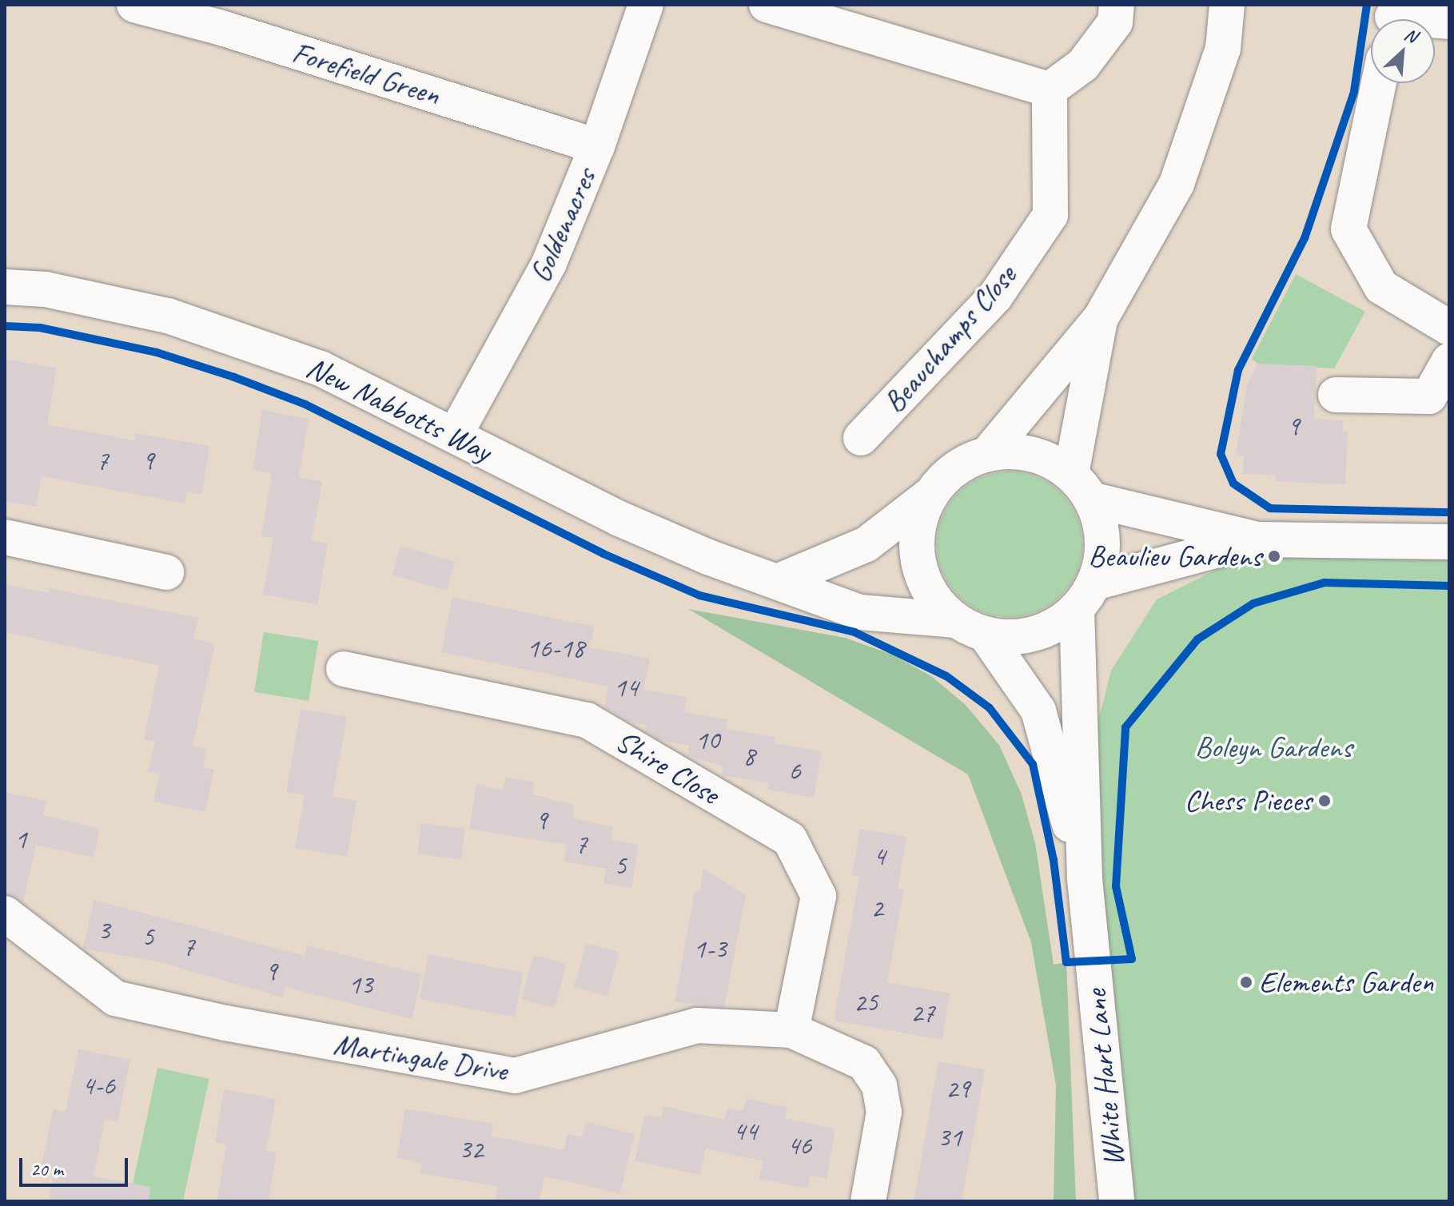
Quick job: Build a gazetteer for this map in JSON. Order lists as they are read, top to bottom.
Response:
{
  "streets": {
    "street": [
      "Forefield Green",
      "Goldenacres",
      "Beauchamps Close",
      "New Nabbotts Way",
      "Shire Close",
      "Martingale Drive",
      "White Hart Lane"
    ]
  },
  "crossings": [
    ["Forefield Green", "Goldenacres"],
    ["Goldenacres", "New Nabbotts Way"],
    ["New Nabbotts Way", "White Hart Lane"],
    ["Shire Close", "Martingale Drive"]
  ],
  "parks": ["Boleyn Gardens"],
  "places": ["Beaulieu Gardens", "Chess Pieces", "Elements Garden"],
  "house_numbers": [
    "9",
    "7",
    "9",
    "16-18",
    "14",
    "10",
    "8",
    "6",
    "9",
    "1",
    "7",
    "4",
    "5",
    "2",
    "3",
    "5",
    "7",
    "1-3",
    "9",
    "13",
    "25",
    "27",
    "4-6",
    "29",
    "44",
    "31",
    "46",
    "32"
  ],
  "scale_bar": "20 m",
  "north": "top right"
}
